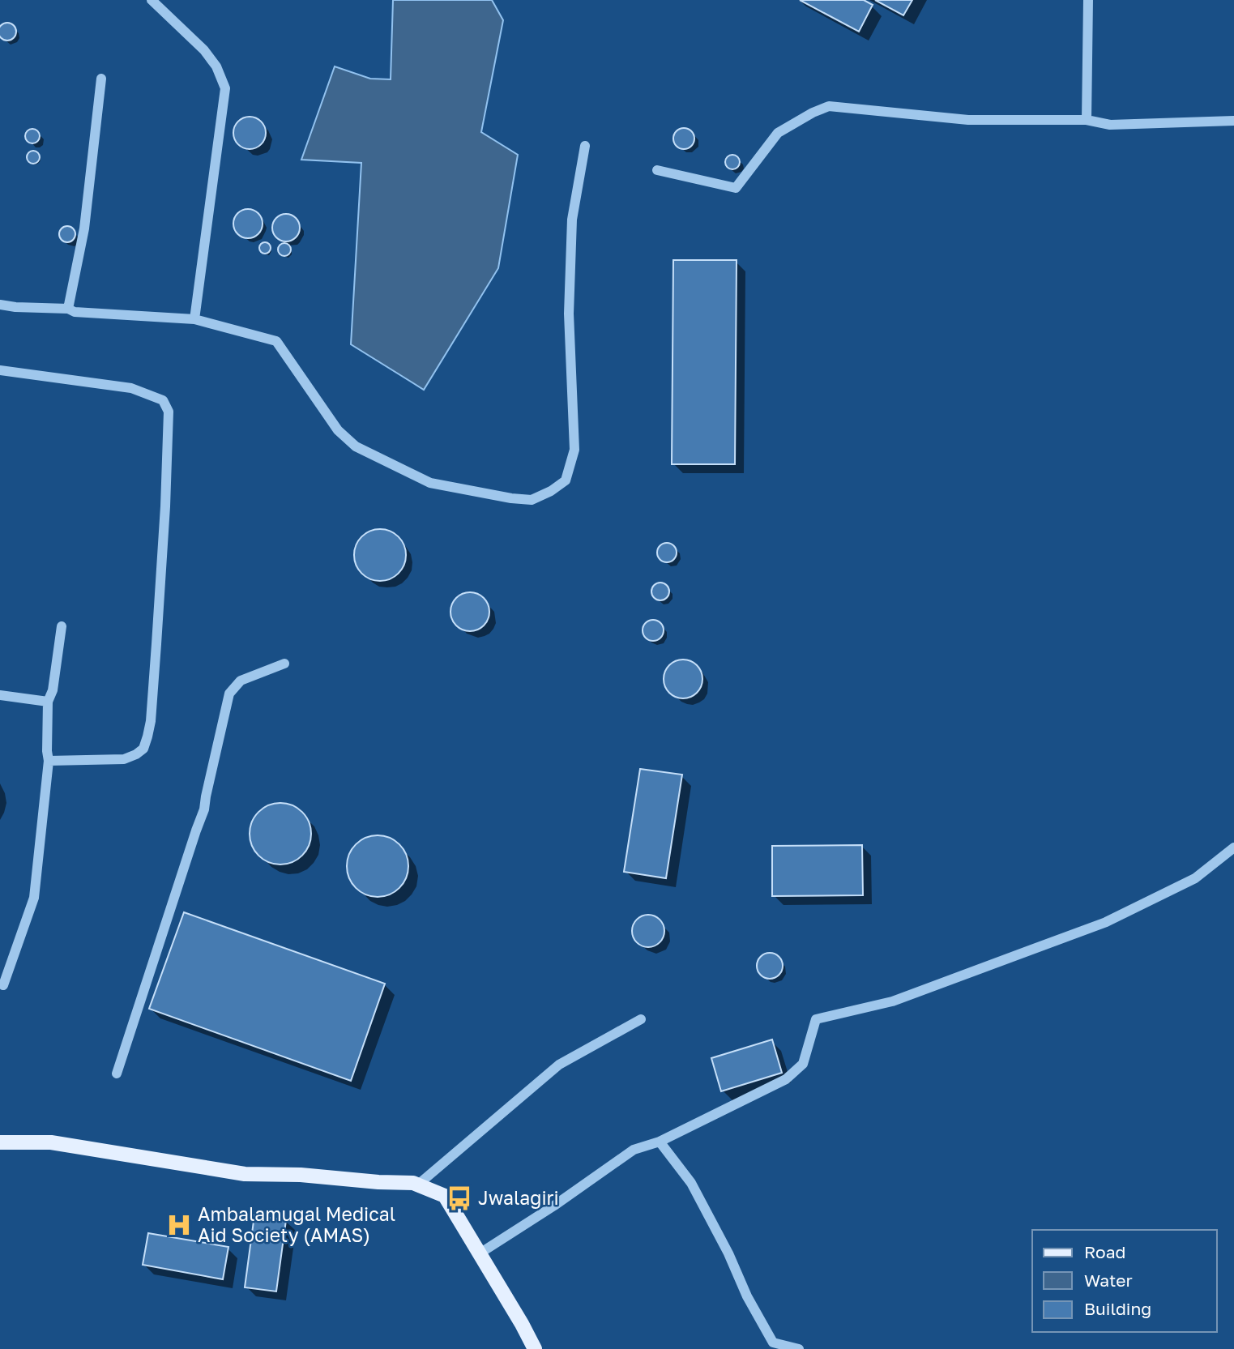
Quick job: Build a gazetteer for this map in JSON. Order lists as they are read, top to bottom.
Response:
{
  "places": {
    "bus stop": ["Jwalagiri"],
    "hospital": ["Ambalamugal Medical Aid Society (AMAS)"]
  },
  "legend": ["Road", "Water", "Building"]
}
